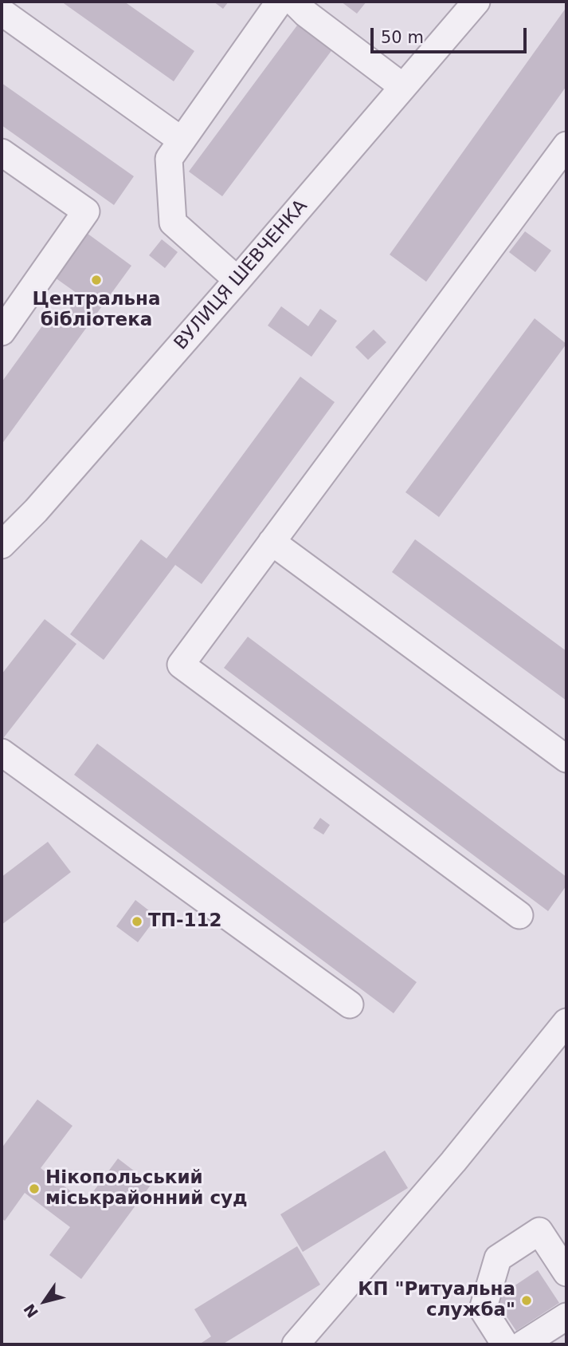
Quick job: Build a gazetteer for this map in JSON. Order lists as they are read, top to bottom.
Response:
{
  "streets": {
    "street": ["ВУЛИЦЯ ШЕВЧЕНКА"]
  },
  "places": [
    "Центральна бібліотека",
    "ТП-112",
    "Нікопольський міськрайонний суд",
    "КП \"Ритуальна служба\""
  ],
  "scale_bar": "50 m",
  "north": "bottom left"
}
